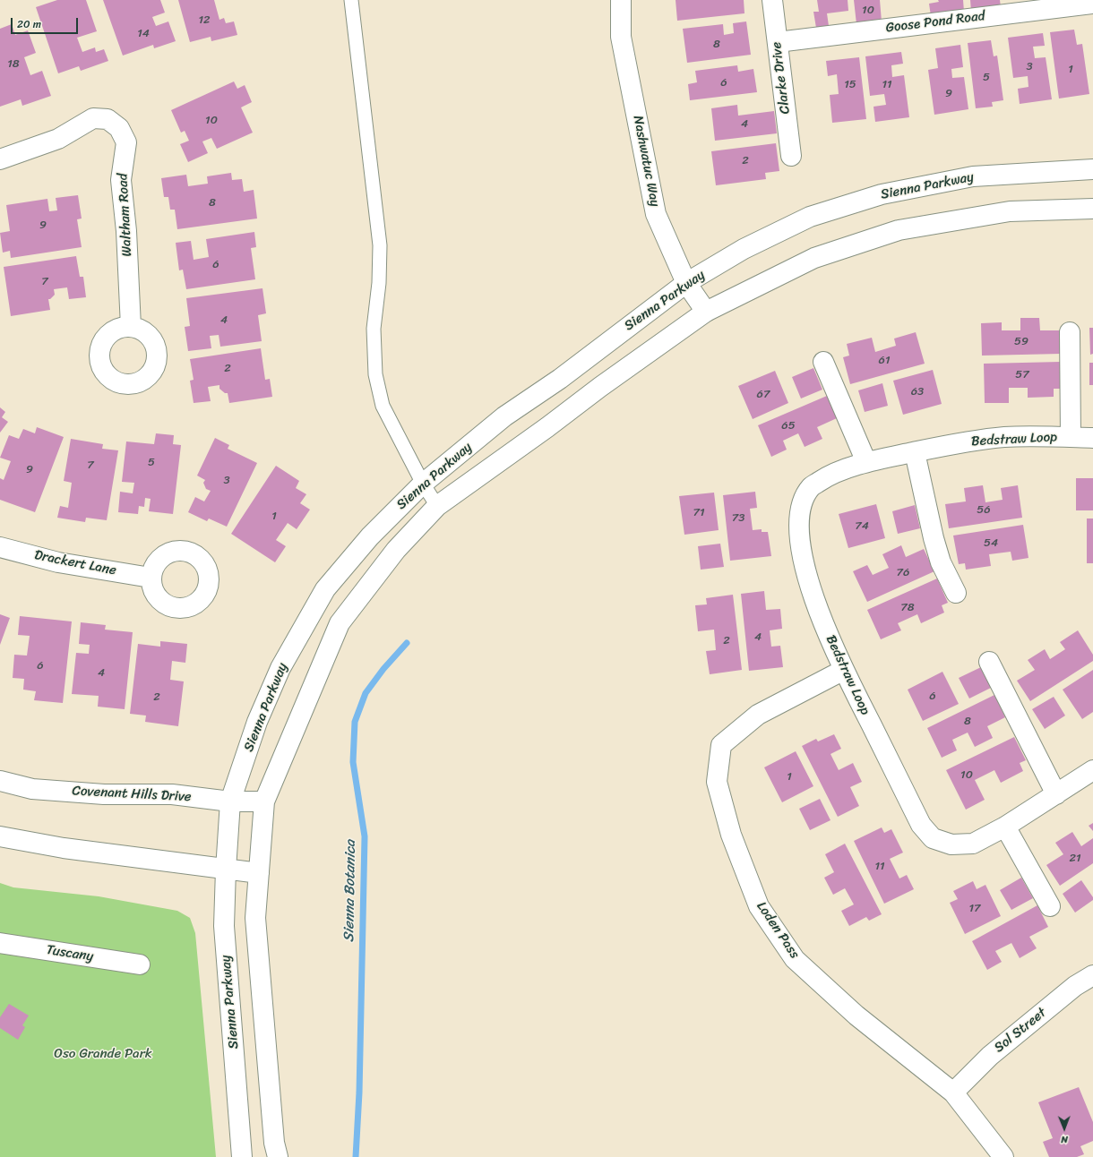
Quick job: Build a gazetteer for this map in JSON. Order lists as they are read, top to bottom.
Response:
{
  "streets": {
    "street": [
      "Goose Pond Road",
      "Clarke Drive",
      "Nashwatuc Way",
      "Sienna Parkway",
      "Waltham Road",
      "Bedstraw Loop",
      "Drackert Lane",
      "Covenant Hills Drive",
      "Loden Pass",
      "Tuscany",
      "Sol Street"
    ]
  },
  "crossings": [
    ["Goose Pond Road", "Clarke Drive"],
    ["Nashwatuc Way", "Sienna Parkway"],
    ["Sienna Parkway", "Covenant Hills Drive"],
    ["Bedstraw Loop", "Loden Pass"],
    ["Loden Pass", "Sol Street"]
  ],
  "water": ["Sienna Botanica"],
  "parks": ["Oso Grande Park"],
  "house_numbers": [
    "10",
    "12",
    "14",
    "8",
    "18",
    "3",
    "1",
    "5",
    "6",
    "15",
    "11",
    "9",
    "10",
    "4",
    "2",
    "8",
    "9",
    "6",
    "7",
    "4",
    "59",
    "61",
    "2",
    "57",
    "63",
    "67",
    "65",
    "5",
    "7",
    "9",
    "3",
    "56",
    "71",
    "1",
    "73",
    "74",
    "54",
    "76",
    "78",
    "4",
    "2",
    "6",
    "4",
    "6",
    "2",
    "8",
    "10",
    "1",
    "21",
    "11",
    "17"
  ],
  "scale_bar": "20 m",
  "north": "bottom"
}
